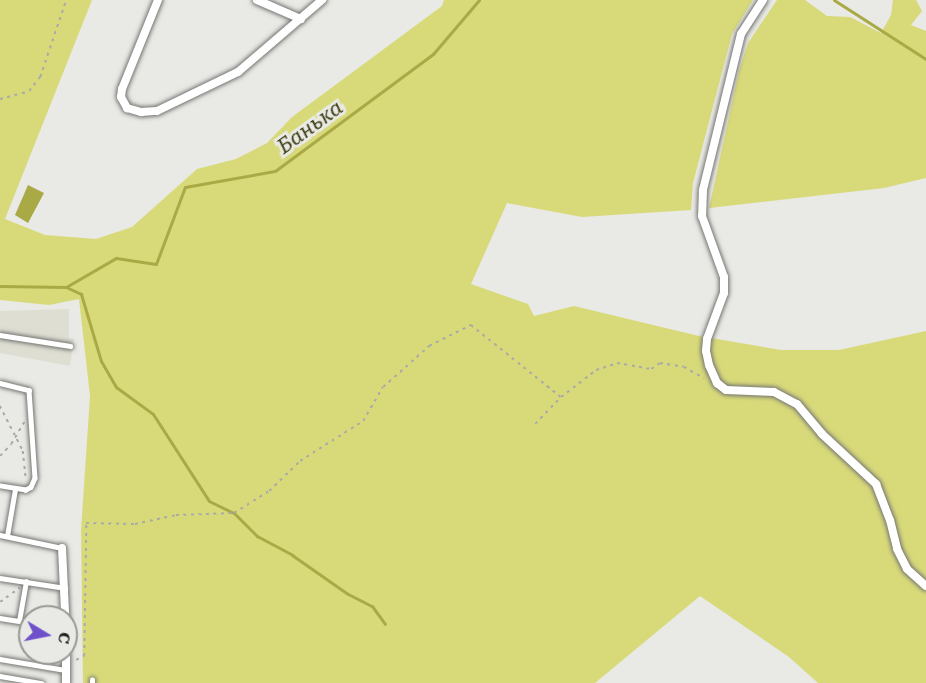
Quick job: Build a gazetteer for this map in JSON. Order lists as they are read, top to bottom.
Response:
{
  "water": ["Банька"],
  "north": "right"
}
